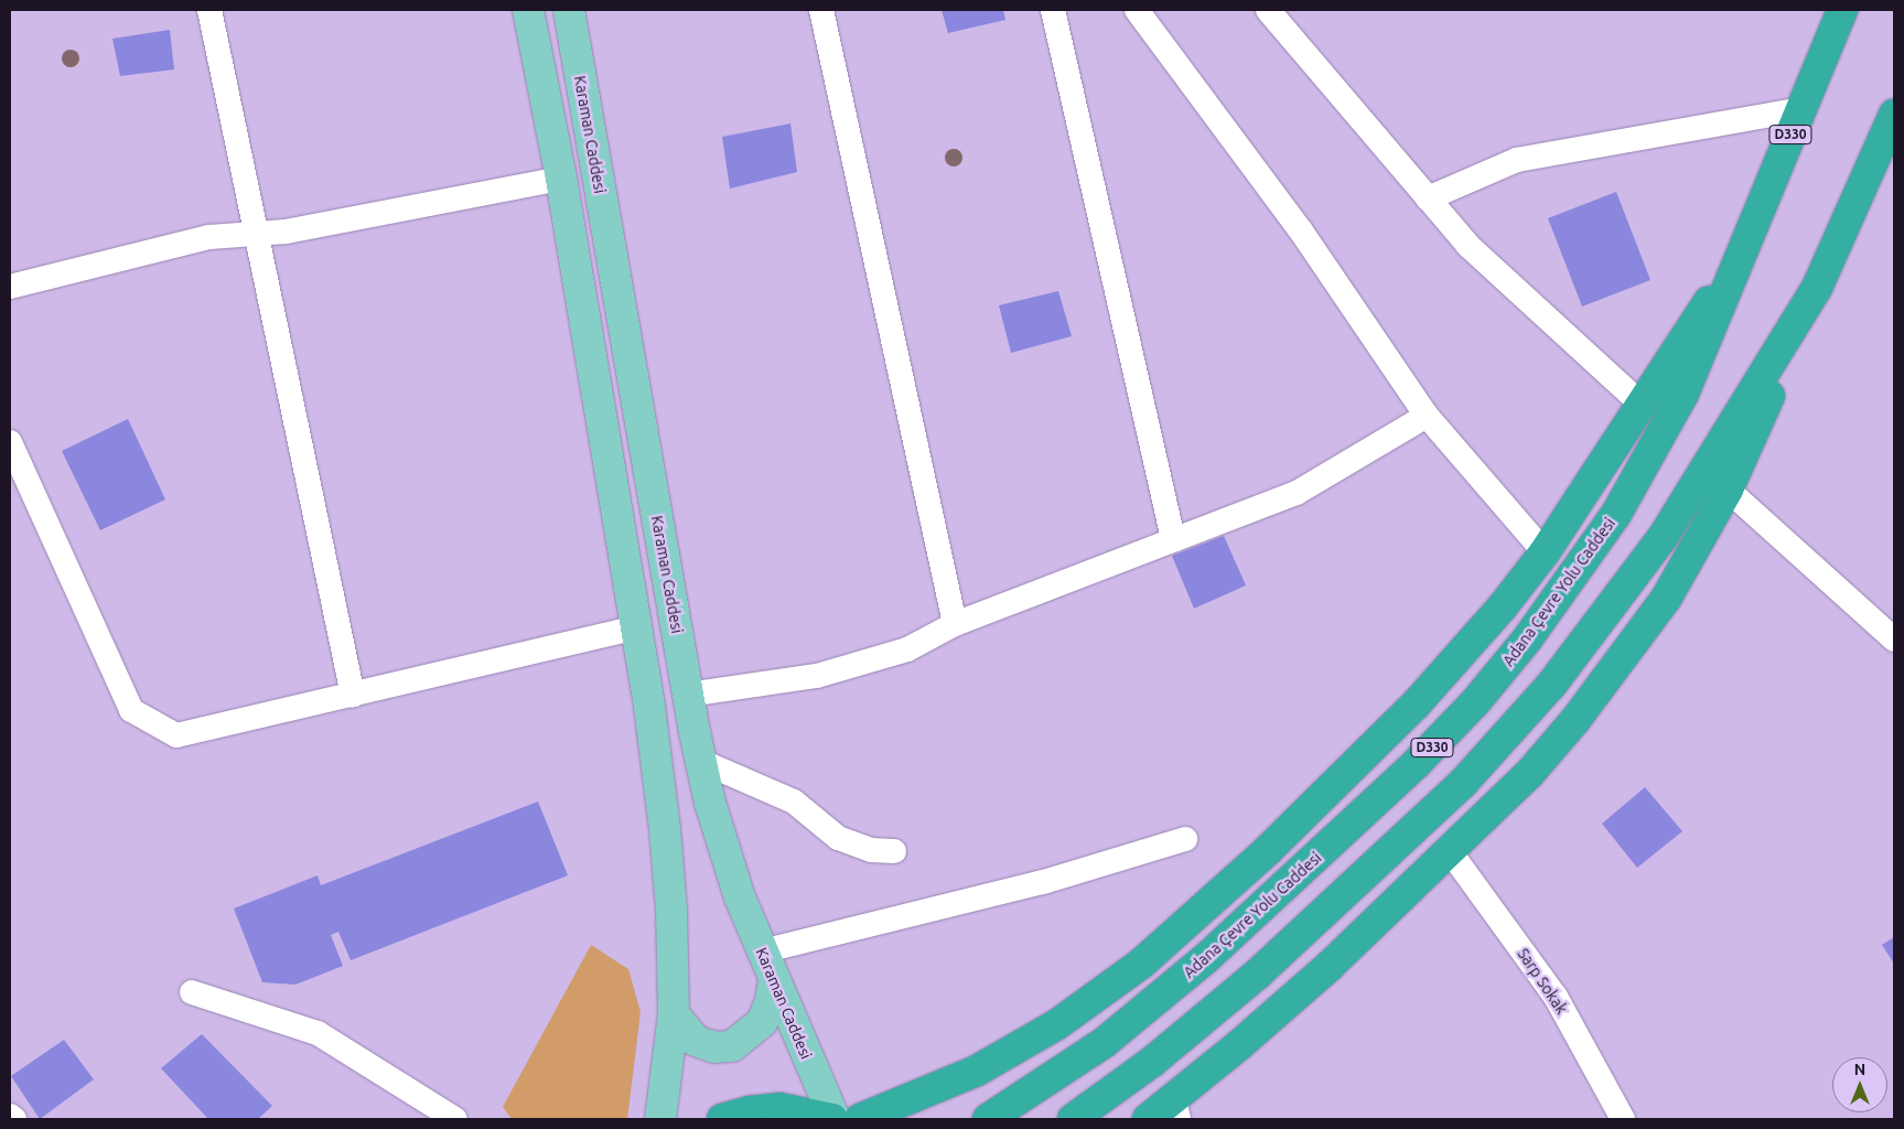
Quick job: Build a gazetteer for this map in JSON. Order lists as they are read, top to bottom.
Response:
{
  "streets": {
    "highway": ["D330", "Adana Çevre Yolu Caddesi"],
    "main road": ["Karaman Caddesi"],
    "street": ["Sarp Sokak"]
  },
  "north": "top"
}
